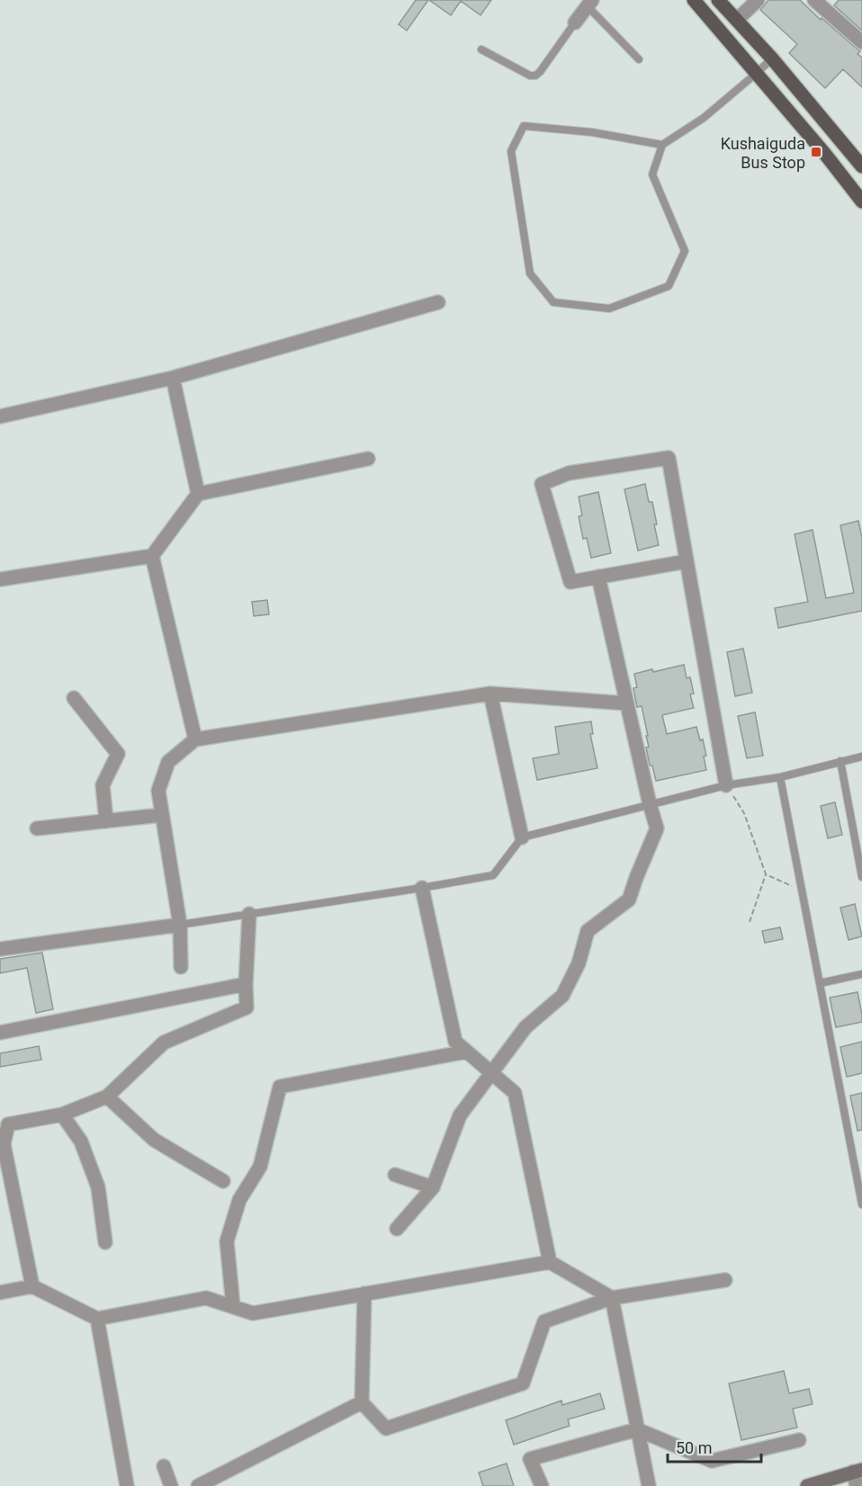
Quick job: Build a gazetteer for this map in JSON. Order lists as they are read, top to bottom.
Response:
{
  "places": {
    "transit": ["Kushaiguda Bus Stop"]
  },
  "scale_bar": "50 m"
}
